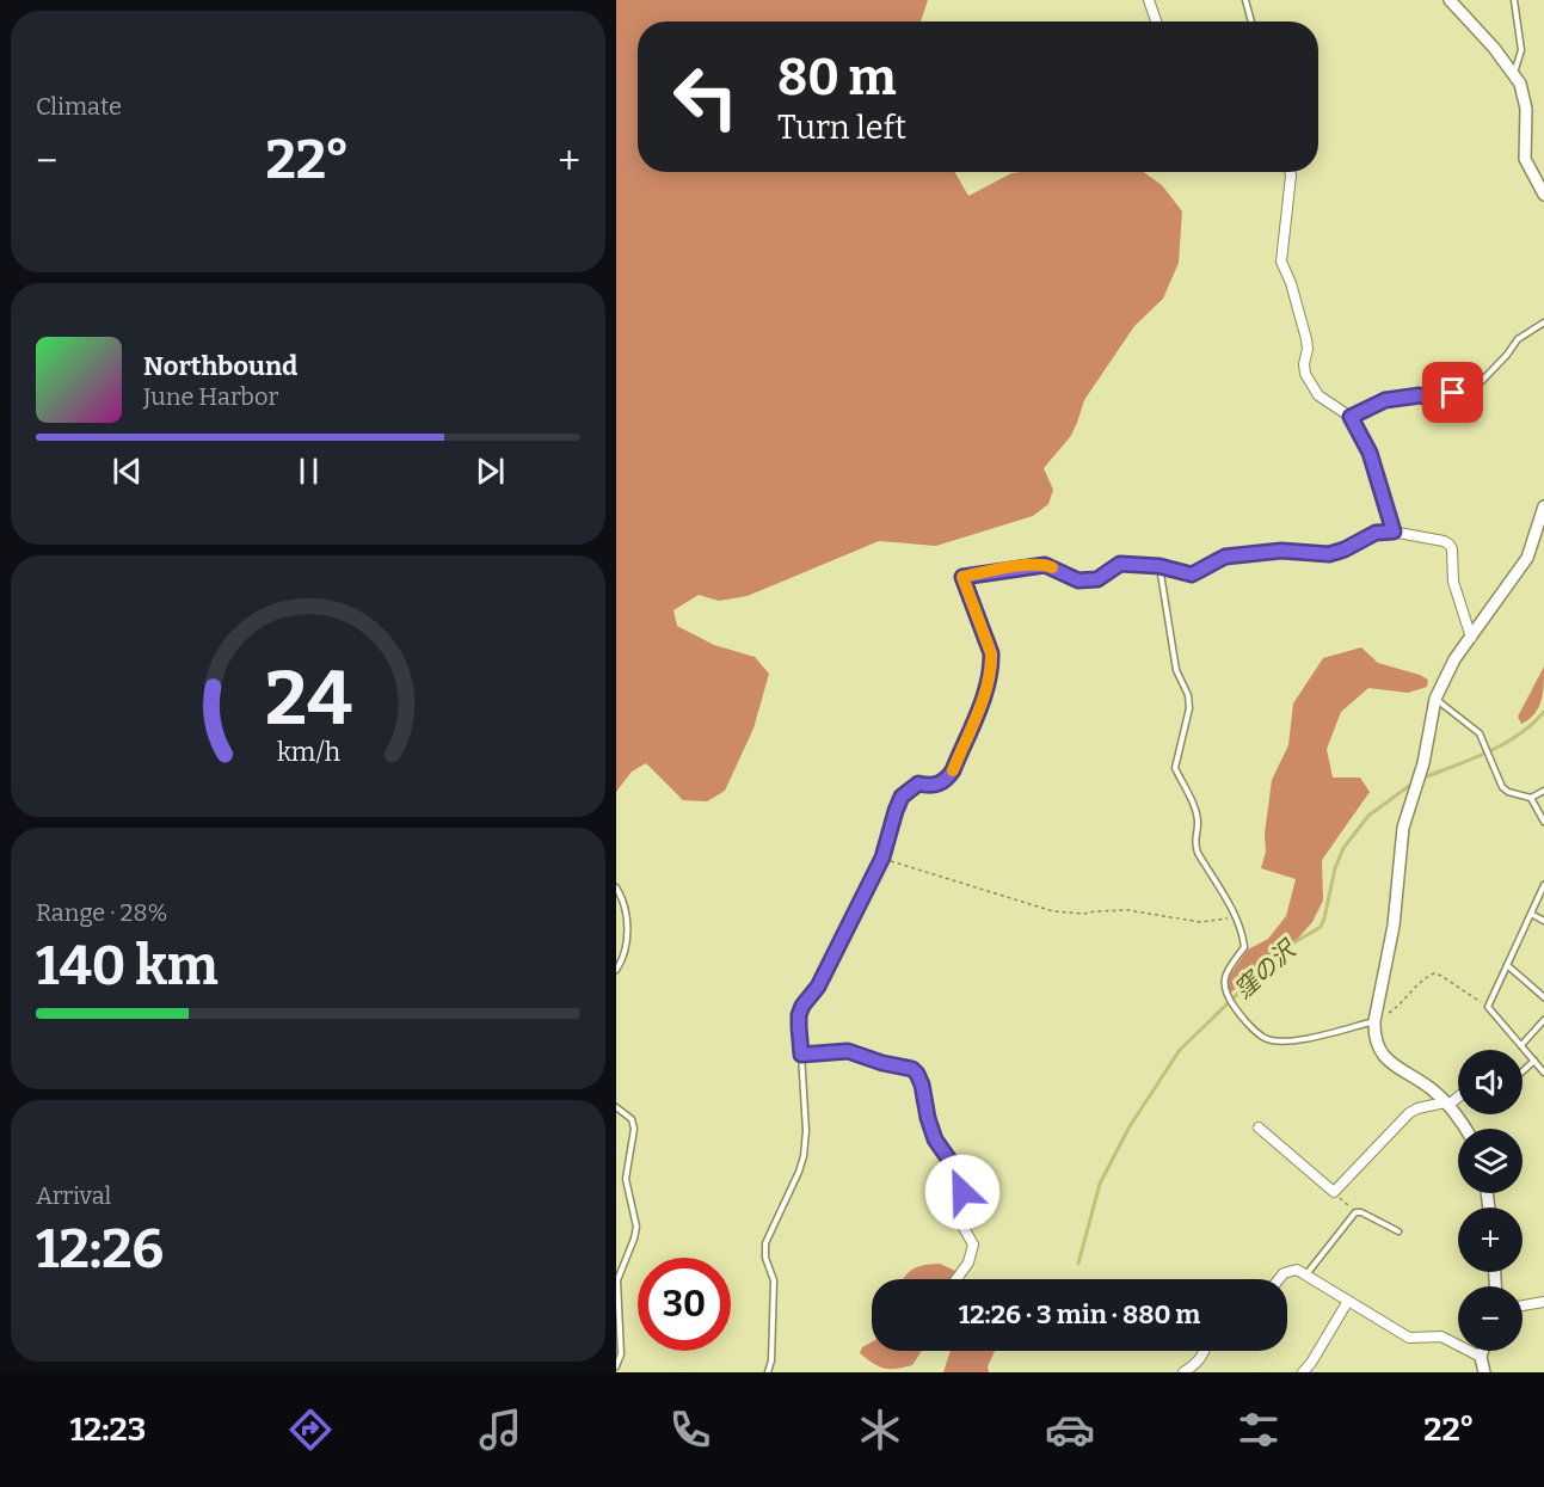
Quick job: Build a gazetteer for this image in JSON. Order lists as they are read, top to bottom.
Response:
{
  "water": ["窪の沢"],
  "page": {
    "tile": [
      "Climate",
      ["Range · 28%", "140 km"],
      ["Arrival", "12:26"]
    ],
    "turn": ["80 m", "Turn left"],
    "heat": ["−", "22°", "+"],
    "song": ["Northbound", "June Harbor"],
    "map_buttons": ["+", "−"],
    "limit": "30",
    "trip": "12:26 · 3 min · 880 m",
    "tabs": ["12:23", "22°"],
    "gauge": ["24", "km/h"]
  }
}
